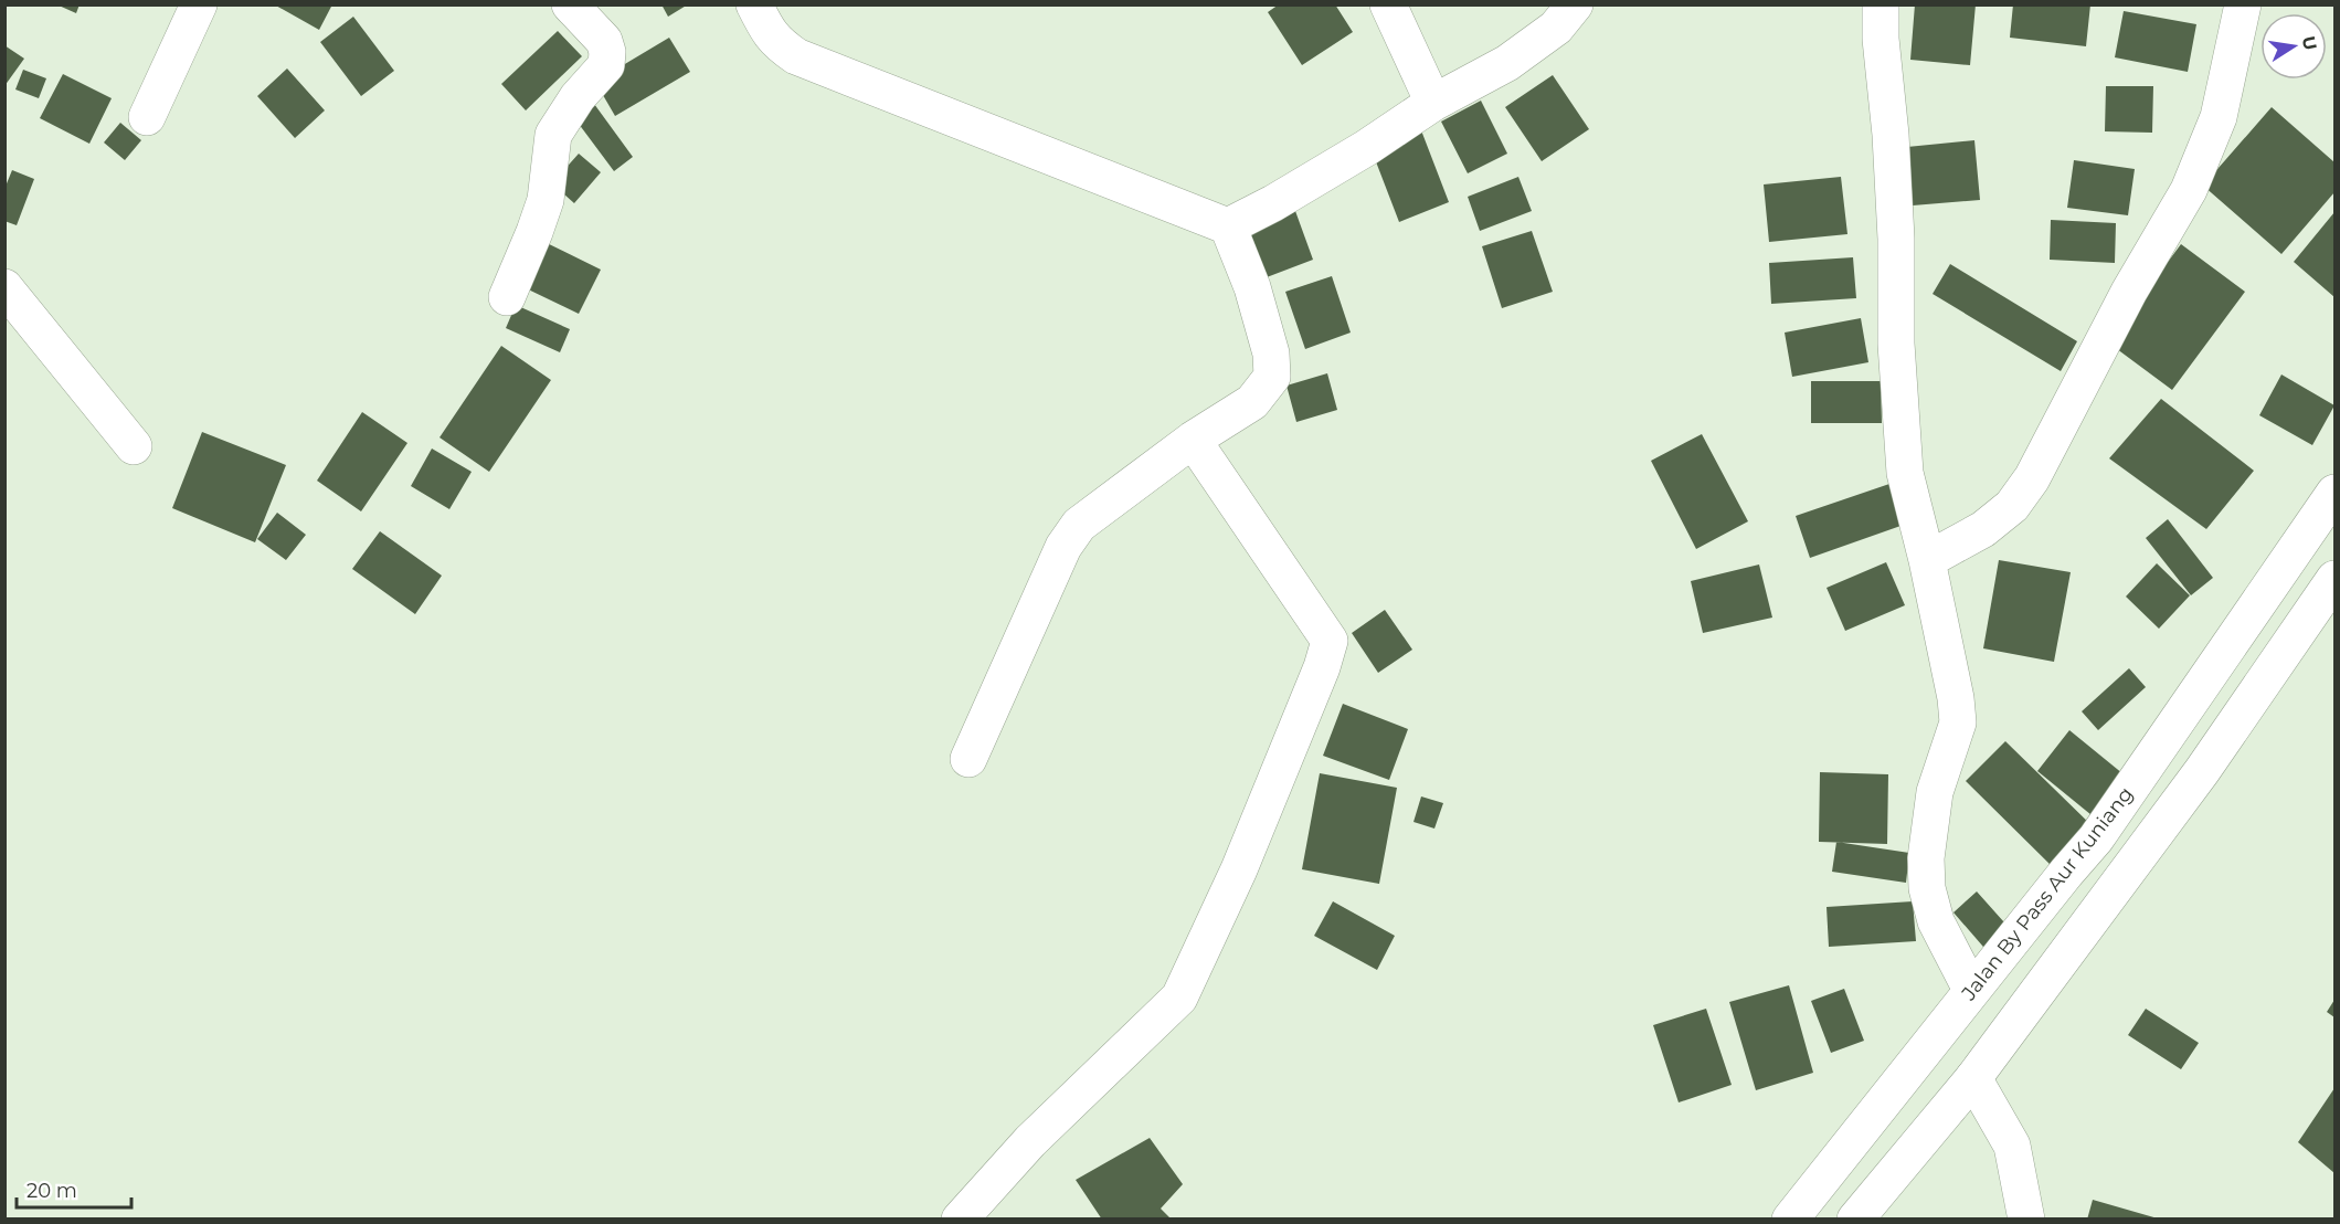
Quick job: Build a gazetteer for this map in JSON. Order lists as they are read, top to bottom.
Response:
{
  "streets": {
    "main road": ["Jalan By Pass Aur Kuniang"]
  },
  "scale_bar": "20 m",
  "north": "right"
}
